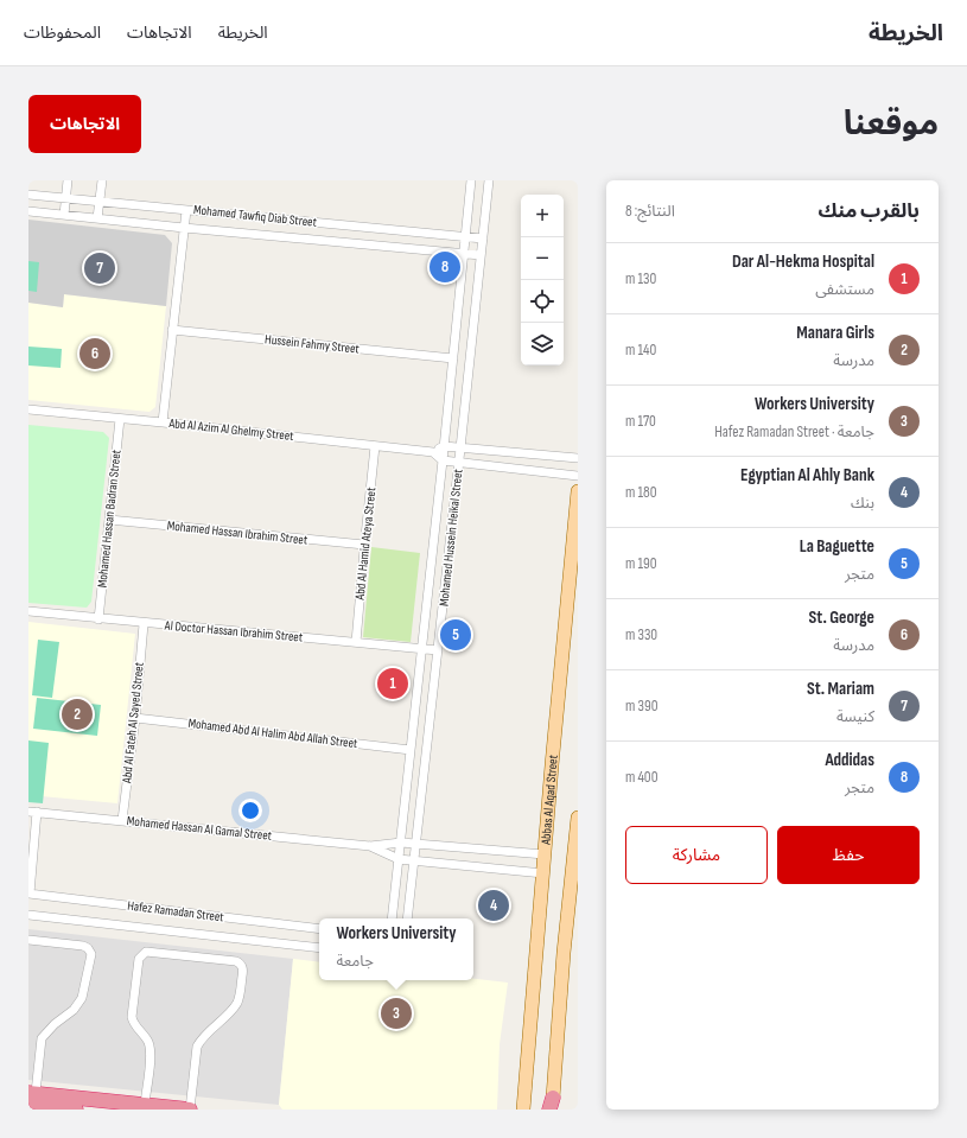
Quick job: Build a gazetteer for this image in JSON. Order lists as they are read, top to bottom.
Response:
{
  "streets": {
    "main road": ["Abbas Al Aqad Street"],
    "street": [
      "Mohamed Tawfiq Diab Street",
      "Hussein Fahmy Street",
      "Abd Al Azim Al Ghelmy Street",
      "Mohamed Hassan Badran Street",
      "Mohamed Hassan Ibrahim Street",
      "Mohamed Hussein Heikal Street",
      "Abd Al Hamid Ateya Street",
      "Al Doctor Hassan Ibrahim Street",
      "Abd Al Fateh Al Sayed Street",
      "Mohamed Abd Al Halim Abd Allah Street",
      "Mohamed Hassan Al Gamal Street",
      "Hafez Ramadan Street"
    ]
  },
  "crossings": [
    ["Mohamed Tawfiq Diab Street", "Mohamed Hussein Heikal Street"],
    ["Hussein Fahmy Street", "Mohamed Hussein Heikal Street"],
    ["Abd Al Azim Al Ghelmy Street", "Mohamed Hassan Badran Street"],
    ["Abd Al Azim Al Ghelmy Street", "Abd Al Hamid Ateya Street"],
    ["Mohamed Hassan Badran Street", "Mohamed Hassan Ibrahim Street"],
    ["Mohamed Hassan Badran Street", "Al Doctor Hassan Ibrahim Street"],
    ["Mohamed Hassan Ibrahim Street", "Abd Al Hamid Ateya Street"],
    ["Mohamed Hussein Heikal Street", "Al Doctor Hassan Ibrahim Street"],
    ["Mohamed Hussein Heikal Street", "Mohamed Abd Al Halim Abd Allah Street"],
    ["Mohamed Hussein Heikal Street", "Mohamed Hassan Al Gamal Street"],
    ["Abd Al Hamid Ateya Street", "Al Doctor Hassan Ibrahim Street"],
    ["Al Doctor Hassan Ibrahim Street", "Abd Al Fateh Al Sayed Street"],
    ["Abd Al Fateh Al Sayed Street", "Mohamed Abd Al Halim Abd Allah Street"],
    ["Abd Al Fateh Al Sayed Street", "Mohamed Hassan Al Gamal Street"],
    ["Abbas Al Aqad Street", "Mohamed Hassan Al Gamal Street"]
  ],
  "page": {
    "header": "الخريطة",
    "nav": ["الخريطة", "الاتجاهات", "المحفوظات"],
    "title": "موقعنا",
    "buttons": [
      "الاتجاهات",
      ["حفظ", "مشاركة"]
    ],
    "heading": ["بالقرب منك", "النتائج: 8"],
    "map_buttons": ["+", "−"],
    "list": [
      {
        "mark": "1",
        "name": "Dar Al-Hekma Hospital",
        "note": "مستشفى",
        "value": "130 m"
      },
      {
        "mark": "2",
        "name": "Manara Girls",
        "note": "مدرسة",
        "value": "140 m"
      },
      {
        "mark": "3",
        "name": "Workers University",
        "note": "جامعة · Hafez Ramadan Street",
        "value": "170 m"
      },
      {
        "mark": "4",
        "name": "Egyptian Al Ahly Bank",
        "note": "بنك",
        "value": "180 m"
      },
      {
        "mark": "5",
        "name": "La Baguette",
        "note": "متجر",
        "value": "190 m"
      },
      {
        "mark": "6",
        "name": "St. George",
        "note": "مدرسة",
        "value": "330 m"
      },
      {
        "mark": "7",
        "name": "St. Mariam",
        "note": "كنيسة",
        "value": "390 m"
      },
      {
        "mark": "8",
        "name": "Addidas",
        "note": "متجر",
        "value": "400 m"
      }
    ],
    "pins": [
      "8",
      "7",
      "6",
      "5",
      "1",
      "2",
      "4",
      "3"
    ],
    "popup": ["Workers University", "جامعة"]
  }
}
